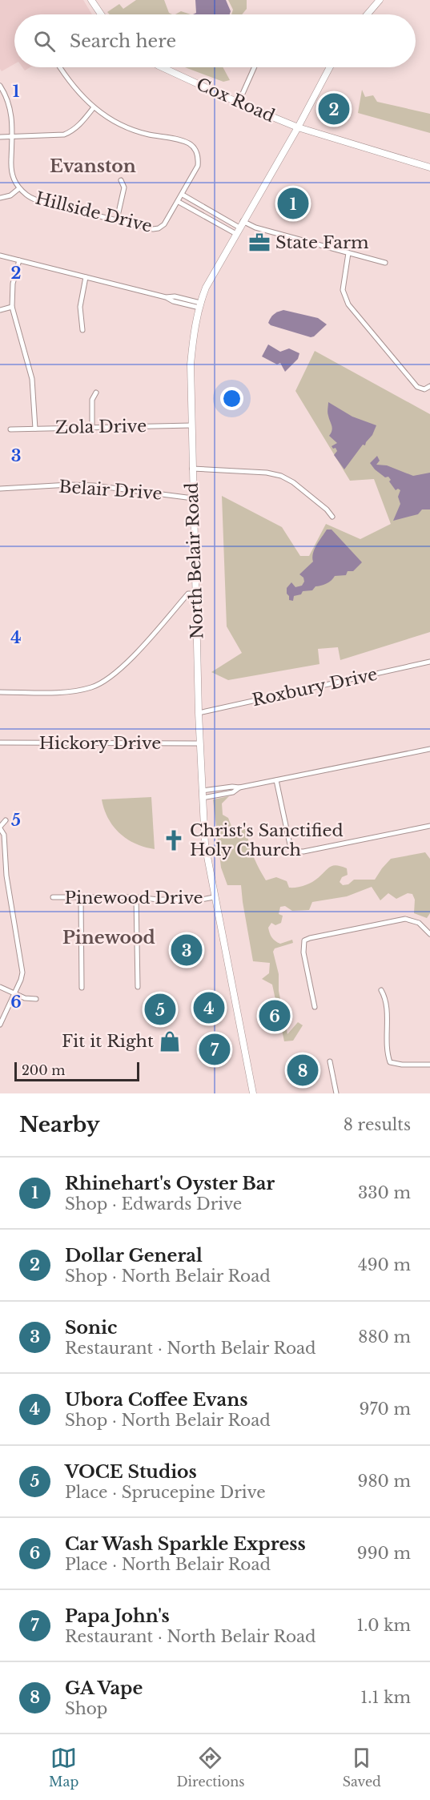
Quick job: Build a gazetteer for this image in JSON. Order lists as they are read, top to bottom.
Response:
{
  "streets": {
    "main road": ["Cox Road", "North Belair Road"],
    "street": [
      "Hillside Drive",
      "Zola Drive",
      "Belair Drive",
      "Roxbury Drive",
      "Hickory Drive",
      "Pinewood Drive"
    ]
  },
  "crossings": [
    ["Cox Road", "North Belair Road"],
    ["Zola Drive", "North Belair Road"],
    ["Belair Drive", "North Belair Road"],
    ["North Belair Road", "Roxbury Drive"],
    ["North Belair Road", "Hickory Drive"],
    ["North Belair Road", "Pinewood Drive"]
  ],
  "districts": ["Evanston", "Pinewood"],
  "places": {
    "office": ["State Farm"],
    "church": ["Christ's Sanctified Holy Church"],
    "shop": ["Fit it Right"]
  },
  "scale_bar": "200 m",
  "page": {
    "search": "Search here",
    "pins": [
      "2",
      "1",
      "3",
      "4",
      "5",
      "6",
      "7",
      "8"
    ],
    "scale": "200 m",
    "heading": ["Nearby", "8 results"],
    "list": [
      {
        "mark": "1",
        "name": "Rhinehart's Oyster Bar",
        "note": "Shop · Edwards Drive",
        "value": "330 m"
      },
      {
        "mark": "2",
        "name": "Dollar General",
        "note": "Shop · North Belair Road",
        "value": "490 m"
      },
      {
        "mark": "3",
        "name": "Sonic",
        "note": "Restaurant · North Belair Road",
        "value": "880 m"
      },
      {
        "mark": "4",
        "name": "Ubora Coffee Evans",
        "note": "Shop · North Belair Road",
        "value": "970 m"
      },
      {
        "mark": "5",
        "name": "VOCE Studios",
        "note": "Place · Sprucepine Drive",
        "value": "980 m"
      },
      {
        "mark": "6",
        "name": "Car Wash Sparkle Express",
        "note": "Place · North Belair Road",
        "value": "990 m"
      },
      {
        "mark": "7",
        "name": "Papa John's",
        "note": "Restaurant · North Belair Road",
        "value": "1.0 km"
      },
      {
        "mark": "8",
        "name": "GA Vape",
        "note": "Shop",
        "value": "1.1 km"
      }
    ],
    "nav": ["Map", "Directions", "Saved"]
  },
  "grid": {
    "rows": [
      "1",
      "2",
      "3",
      "4",
      "5",
      "6"
    ]
  }
}
